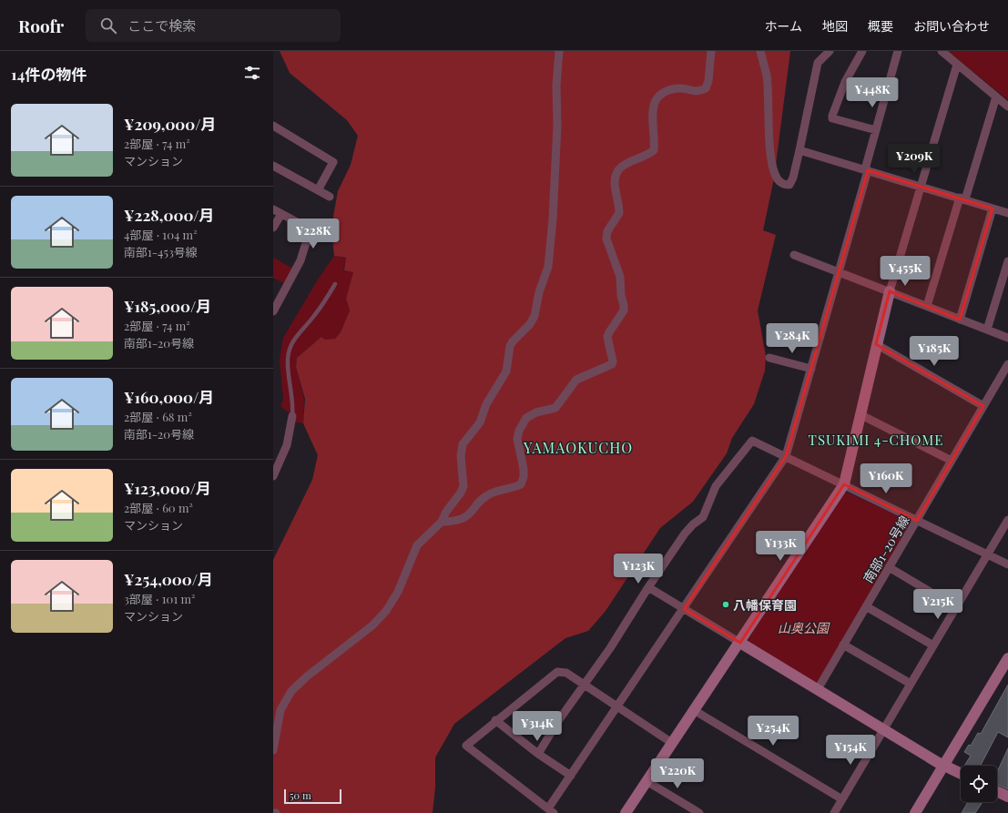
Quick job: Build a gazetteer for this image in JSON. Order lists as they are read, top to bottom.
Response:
{
  "streets": {
    "street": ["南部1-20号線"]
  },
  "districts": ["TSUKIMI 4-CHOME", "YAMAOKUCHO"],
  "parks": ["山奥公園"],
  "places": ["八幡保育園"],
  "scale_bar": "50 m",
  "page": {
    "header": "Roofr",
    "search": "ここで検索",
    "nav": [
      "ホーム",
      "地図",
      "概要",
      "お問い合わせ"
    ],
    "heading": "14件の物件",
    "price": [
      "¥448K",
      "¥209K",
      "¥228K",
      "¥455K",
      "¥284K",
      "¥185K",
      "¥160K",
      "¥133K",
      "¥123K",
      "¥215K",
      "¥314K",
      "¥254K",
      "¥154K",
      "¥220K"
    ],
    "list": [
      {
        "name": "¥209,000/月",
        "note": "2部屋 · 74 m² · マンション"
      },
      {
        "name": "¥228,000/月",
        "note": "4部屋 · 104 m² · 南部1-453号線"
      },
      {
        "name": "¥185,000/月",
        "note": "2部屋 · 74 m² · 南部1-20号線"
      },
      {
        "name": "¥160,000/月",
        "note": "2部屋 · 68 m² · 南部1-20号線"
      },
      {
        "name": "¥123,000/月",
        "note": "2部屋 · 60 m² · マンション"
      },
      {
        "name": "¥254,000/月",
        "note": "3部屋 · 101 m² · マンション"
      }
    ],
    "scale": "50 m"
  }
}
